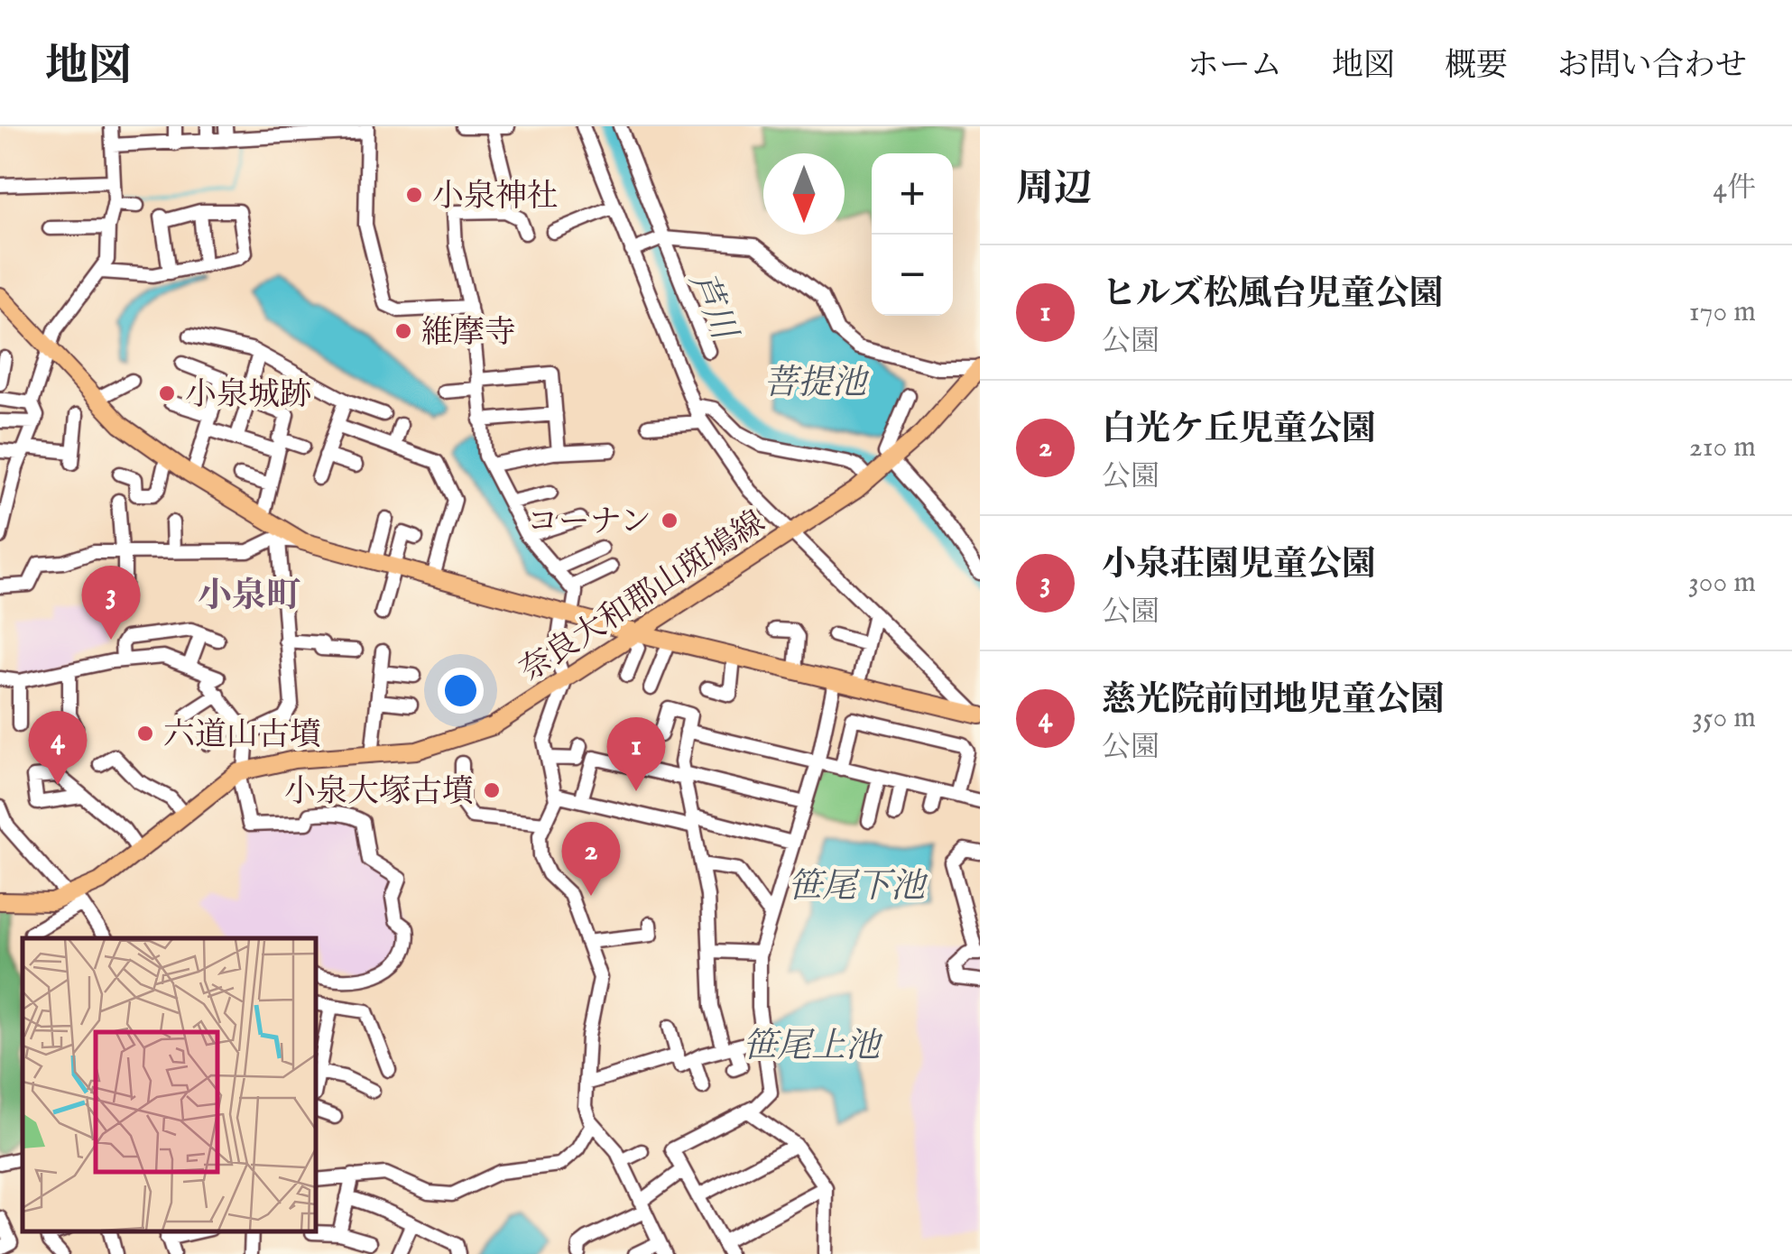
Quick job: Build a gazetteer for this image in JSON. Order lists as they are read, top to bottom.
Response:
{
  "streets": {
    "main road": ["奈良大和郡山斑鳩線"]
  },
  "districts": ["小泉町"],
  "water": [
    "芦川",
    "菩提池",
    "笹尾下池",
    "笹尾上池"
  ],
  "places": [
    "小泉神社",
    "維摩寺",
    "小泉城跡",
    "コーナン",
    "六道山古墳",
    "小泉大塚古墳"
  ],
  "north": "bottom",
  "page": {
    "header": "地図",
    "nav": [
      "ホーム",
      "地図",
      "概要",
      "お問い合わせ"
    ],
    "heading": ["周辺", "4件"],
    "map_buttons": ["+", "−"],
    "list": [
      {
        "mark": "1",
        "name": "ヒルズ松風台児童公園",
        "note": "公園",
        "value": "170 m"
      },
      {
        "mark": "2",
        "name": "白光ケ丘児童公園",
        "note": "公園",
        "value": "210 m"
      },
      {
        "mark": "3",
        "name": "小泉荘園児童公園",
        "note": "公園",
        "value": "300 m"
      },
      {
        "mark": "4",
        "name": "慈光院前団地児童公園",
        "note": "公園",
        "value": "350 m"
      }
    ],
    "pins": [
      "3",
      "4",
      "1",
      "2"
    ]
  }
}
